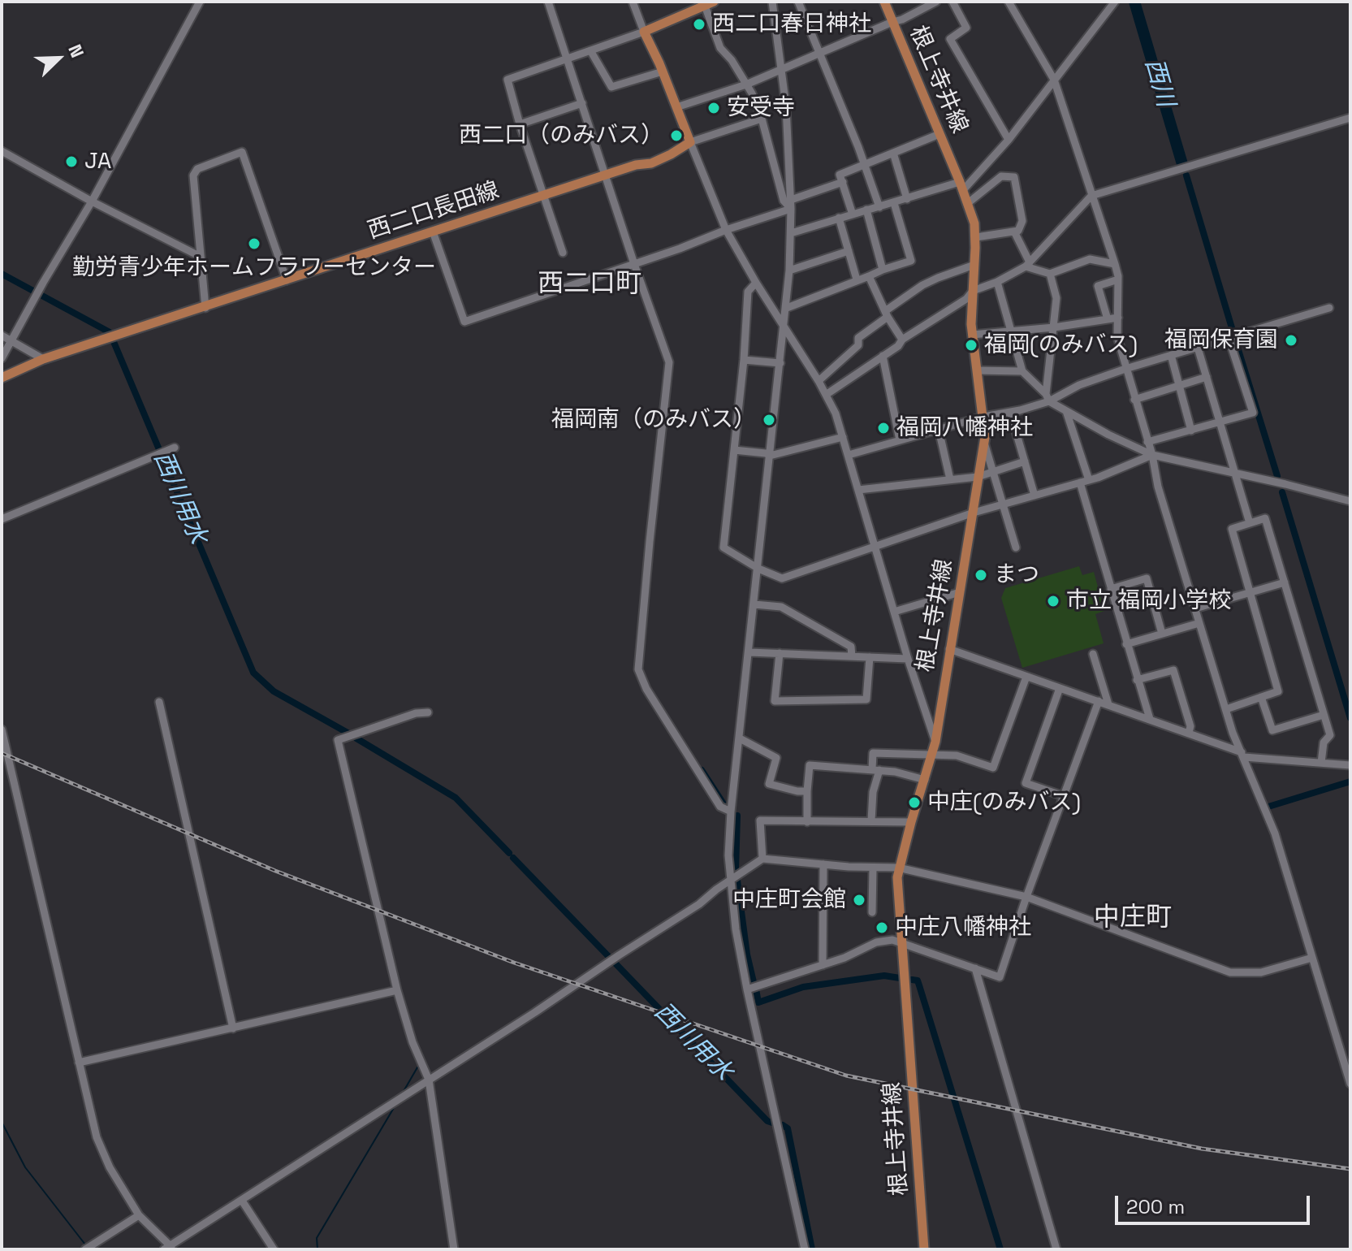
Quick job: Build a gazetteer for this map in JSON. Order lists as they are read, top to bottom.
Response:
{
  "streets": {
    "main road": ["根上寺井線", "西二口長田線"]
  },
  "districts": ["西二口町", "中庄町"],
  "water": ["西川", "西川用水"],
  "places": [
    "西二口春日神社",
    "安受寺",
    "西二口（のみバス）",
    "JA",
    "勤労青少年ホームフラワーセンター",
    "福岡保育園",
    "福岡(のみバス)",
    "福岡南（のみバス）",
    "福岡八幡神社",
    "まつ",
    "市立 福岡小学校",
    "中庄(のみバス)",
    "中庄町会館",
    "中庄八幡神社"
  ],
  "scale_bar": "200 m",
  "north": "top right"
}
